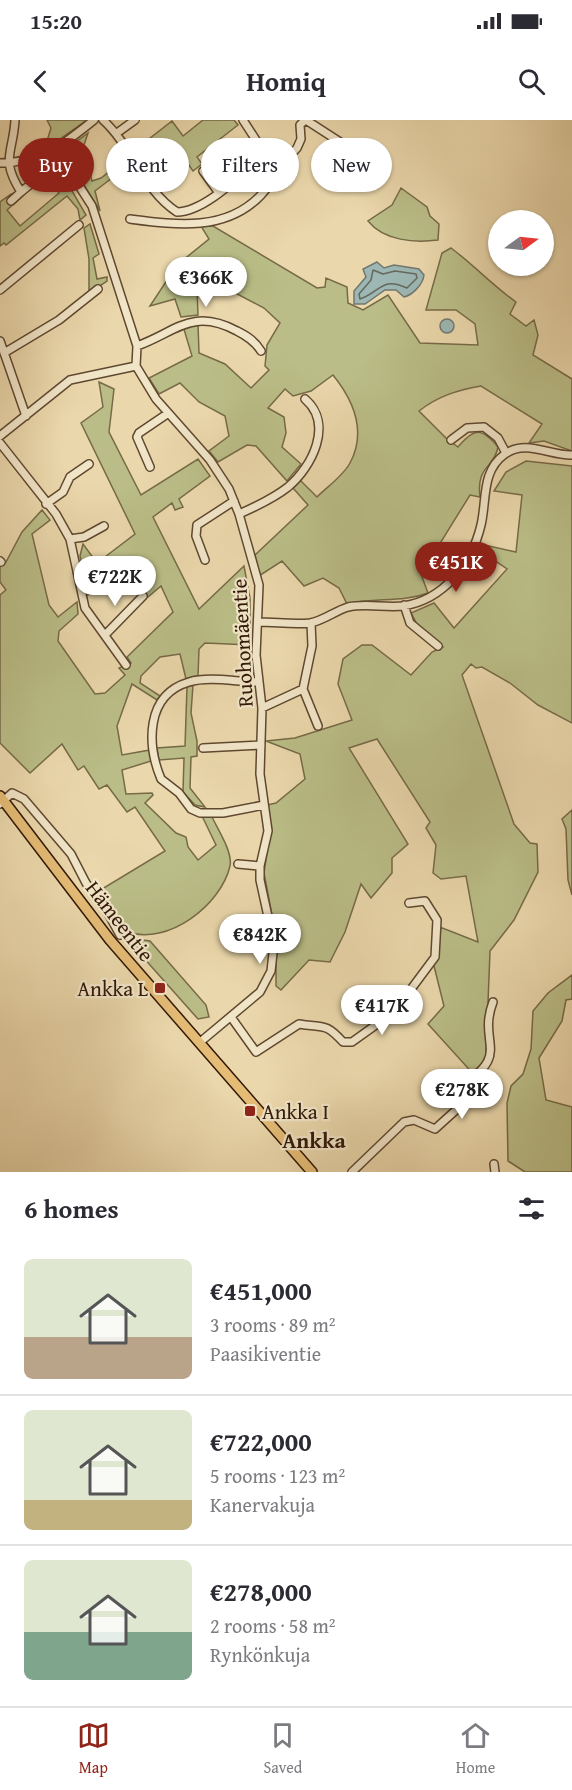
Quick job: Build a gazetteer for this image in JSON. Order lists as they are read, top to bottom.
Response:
{
  "streets": {
    "highway": ["Hämeentie"],
    "street": ["Ruohomäentie"]
  },
  "crossings": [
    ["Ruohomäentie", "Hämeentie"]
  ],
  "districts": ["Ankka"],
  "places": {
    "transit": ["Ankka L", "Ankka I"]
  },
  "north": "right",
  "page": {
    "status": "15:20",
    "header": "Homiq",
    "chip": [
      "Buy",
      "Rent",
      "Filters",
      "New"
    ],
    "price": [
      "€366K",
      "€451K",
      "€722K",
      "€842K",
      "€417K",
      "€278K"
    ],
    "heading": "6 homes",
    "list": [
      {
        "name": "€451,000",
        "note": "3 rooms · 89 m² · Paasikiventie"
      },
      {
        "name": "€722,000",
        "note": "5 rooms · 123 m² · Kanervakuja"
      },
      {
        "name": "€278,000",
        "note": "2 rooms · 58 m² · Rynkönkuja"
      }
    ],
    "tabs": ["Map", "Saved", "Home"]
  }
}
